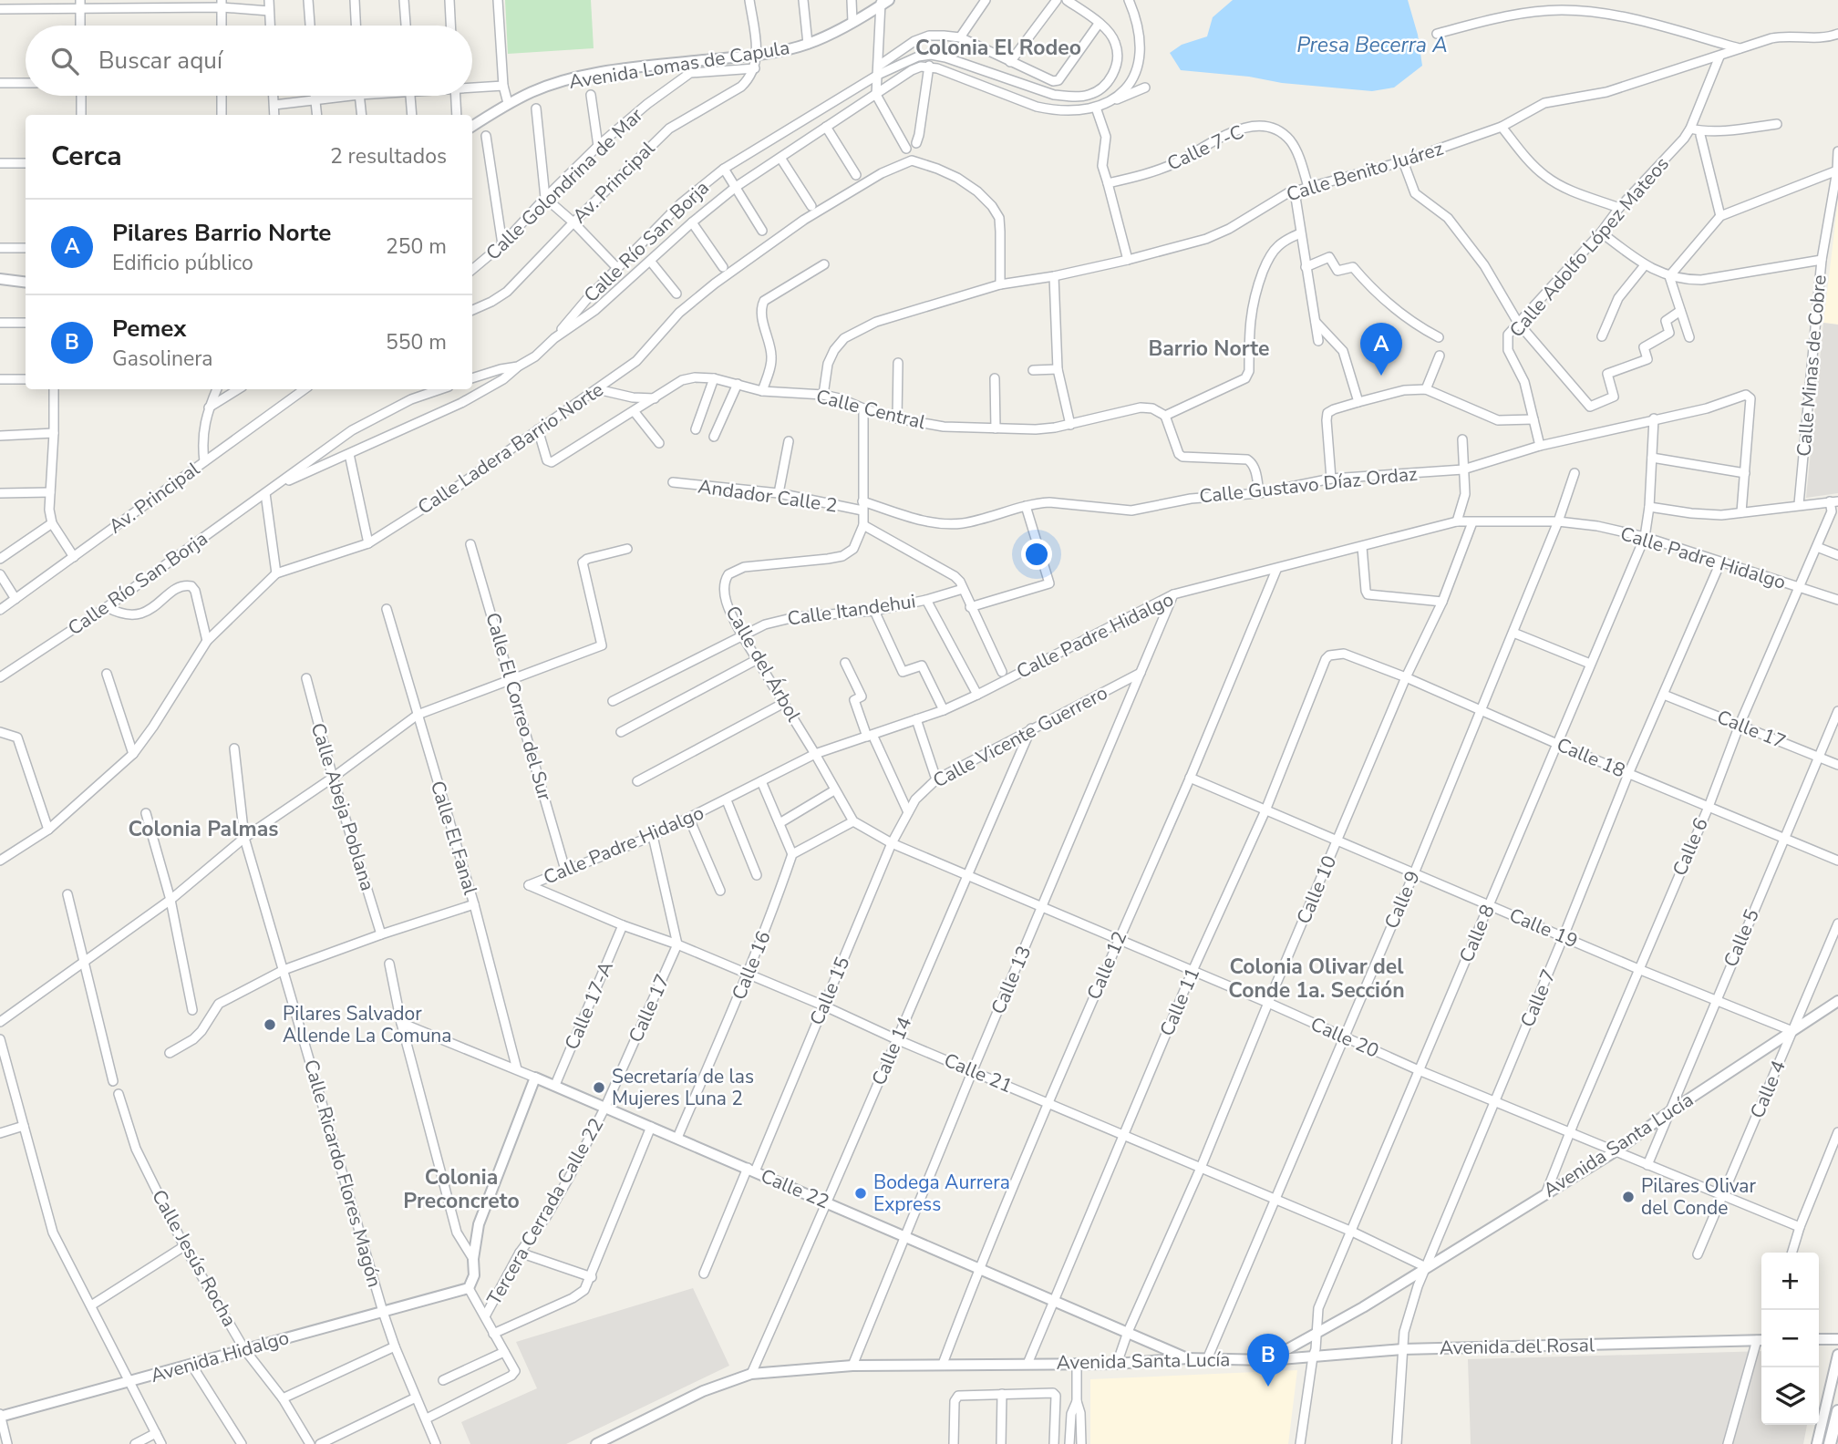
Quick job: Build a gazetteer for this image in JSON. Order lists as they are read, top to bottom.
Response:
{
  "streets": {
    "street": [
      "Avenida Lomas de Capula",
      "Calle 7-C",
      "Calle Benito Juárez",
      "Av. Principal",
      "Calle Golondrina de Mar",
      "Calle Río San Borja",
      "Calle Adolfo López Mateos",
      "Calle Minas de Cobre",
      "Calle Central",
      "Calle Ladera Barrio Norte",
      "Calle Gustavo Díaz Ordaz",
      "Andador Calle 2",
      "Calle Padre Hidalgo",
      "Calle Itandehui",
      "Calle del Árbol",
      "Calle El Correo del Sur",
      "Calle 17",
      "Calle Vicente Guerrero",
      "Calle 18",
      "Calle Abeja Poblana",
      "Calle El Fanal",
      "Calle 6",
      "Calle 10",
      "Calle 9",
      "Calle 19",
      "Calle 8",
      "Calle 5",
      "Calle 16",
      "Calle 12",
      "Calle 13",
      "Calle 15",
      "Calle 7",
      "Calle 11",
      "Calle 17-A",
      "Calle 20",
      "Calle 14",
      "Calle 21",
      "Calle 4",
      "Avenida Santa Lucía",
      "Calle Ricardo Flores Magón",
      "Calle 22",
      "Tercera Cerrada Calle 22",
      "Calle Jesús Rocha",
      "Avenida del Rosal",
      "Avenida Hidalgo"
    ]
  },
  "crossings": [
    ["Calle 7-C", "Calle Benito Juárez"],
    ["Calle Benito Juárez", "Calle Adolfo López Mateos"],
    ["Calle Benito Juárez", "Calle Central"],
    ["Calle Benito Juárez", "Calle Ladera Barrio Norte"],
    ["Av. Principal", "Calle Golondrina de Mar"],
    ["Calle Adolfo López Mateos", "Calle Gustavo Díaz Ordaz"],
    ["Calle Central", "Calle Ladera Barrio Norte"],
    ["Calle Gustavo Díaz Ordaz", "Andador Calle 2"],
    ["Calle Gustavo Díaz Ordaz", "Calle 8"],
    ["Calle Padre Hidalgo", "Calle del Árbol"],
    ["Calle Padre Hidalgo", "Calle El Correo del Sur"],
    ["Calle Padre Hidalgo", "Calle 6"],
    ["Calle Padre Hidalgo", "Calle 10"],
    ["Calle Padre Hidalgo", "Calle 9"],
    ["Calle Padre Hidalgo", "Calle 8"],
    ["Calle Padre Hidalgo", "Calle 12"],
    ["Calle Padre Hidalgo", "Calle 13"],
    ["Calle Padre Hidalgo", "Calle 7"],
    ["Calle Padre Hidalgo", "Calle 21"],
    ["Calle Itandehui", "Calle del Árbol"],
    ["Calle del Árbol", "Calle 20"],
    ["Calle 17", "Calle 6"],
    ["Calle 17", "Calle 5"],
    ["Calle 17", "Calle 7"],
    ["Calle 17", "Calle 21"],
    ["Calle 17", "Calle 22"],
    ["Calle 17", "Tercera Cerrada Calle 22"],
    ["Calle Vicente Guerrero", "Calle 13"],
    ["Calle Vicente Guerrero", "Calle 15"],
    ["Calle Vicente Guerrero", "Calle 14"],
    ["Calle 18", "Calle 6"],
    ["Calle 18", "Calle 10"],
    ["Calle 18", "Calle 9"],
    ["Calle 18", "Calle 8"],
    ["Calle 18", "Calle 5"],
    ["Calle 18", "Calle 7"],
    ["Calle 18", "Calle 11"],
    ["Calle El Fanal", "Calle 22"],
    ["Calle 6", "Calle 19"],
    ["Calle 6", "Calle 20"],
    ["Calle 6", "Avenida Santa Lucía"],
    ["Calle 10", "Calle 19"],
    ["Calle 10", "Calle 20"],
    ["Calle 10", "Calle 21"],
    ["Calle 10", "Avenida Santa Lucía"],
    ["Calle 10", "Calle 22"],
    ["Calle 9", "Calle 19"],
    ["Calle 9", "Calle 20"],
    ["Calle 9", "Calle 21"],
    ["Calle 9", "Avenida Santa Lucía"],
    ["Calle 19", "Calle 8"],
    ["Calle 19", "Calle 5"],
    ["Calle 19", "Calle 12"],
    ["Calle 19", "Calle 7"],
    ["Calle 19", "Calle 11"],
    ["Calle 19", "Calle 4"],
    ["Calle 19", "Avenida Santa Lucía"],
    ["Calle 8", "Calle 20"],
    ["Calle 8", "Calle 21"],
    ["Calle 8", "Avenida Santa Lucía"],
    ["Calle 8", "Avenida del Rosal"],
    ["Calle 5", "Calle 20"],
    ["Calle 5", "Avenida Santa Lucía"],
    ["Calle 16", "Calle 21"],
    ["Calle 16", "Calle 22"],
    ["Calle 12", "Calle 20"],
    ["Calle 12", "Calle 21"],
    ["Calle 12", "Avenida Santa Lucía"],
    ["Calle 12", "Calle 22"],
    ["Calle 13", "Calle 20"],
    ["Calle 13", "Calle 21"],
    ["Calle 13", "Avenida Santa Lucía"],
    ["Calle 13", "Calle 22"],
    ["Calle 15", "Calle 20"],
    ["Calle 15", "Calle 21"],
    ["Calle 15", "Calle 22"],
    ["Calle 7", "Calle 20"],
    ["Calle 7", "Calle 21"],
    ["Calle 7", "Avenida Santa Lucía"],
    ["Calle 7", "Avenida del Rosal"],
    ["Calle 11", "Calle 20"],
    ["Calle 11", "Calle 21"],
    ["Calle 11", "Avenida Santa Lucía"],
    ["Calle 11", "Calle 22"],
    ["Calle 17-A", "Calle 21"],
    ["Calle 17-A", "Calle 22"],
    ["Calle 20", "Calle 14"],
    ["Calle 20", "Calle 4"],
    ["Calle 20", "Avenida Santa Lucía"],
    ["Calle 14", "Calle 21"],
    ["Calle 14", "Avenida Santa Lucía"],
    ["Calle 14", "Calle 22"],
    ["Calle 21", "Avenida Santa Lucía"],
    ["Calle 4", "Avenida Santa Lucía"],
    ["Avenida Santa Lucía", "Calle 22"],
    ["Avenida Santa Lucía", "Avenida del Rosal"],
    ["Calle Ricardo Flores Magón", "Avenida Hidalgo"],
    ["Calle 22", "Tercera Cerrada Calle 22"],
    ["Calle Jesús Rocha", "Avenida Hidalgo"]
  ],
  "districts": [
    "Colonia El Rodeo",
    "Barrio Norte",
    "Colonia Palmas",
    "Colonia Olivar del Conde 1a. Sección",
    "Colonia Preconcreto"
  ],
  "water": ["Presa Becerra A"],
  "places": [
    "Pilares Salvador Allende La Comuna",
    "Secretaría de las Mujeres Luna 2",
    "Bodega Aurrera Express",
    "Pilares Olivar del Conde"
  ],
  "page": {
    "search": "Buscar aquí",
    "heading": ["Cerca", "2 resultados"],
    "list": [
      {
        "mark": "A",
        "name": "Pilares Barrio Norte",
        "note": "Edificio público",
        "value": "250 m"
      },
      {
        "mark": "B",
        "name": "Pemex",
        "note": "Gasolinera",
        "value": "550 m"
      }
    ],
    "pins": ["A", "B"],
    "map_buttons": ["+", "−"]
  }
}
